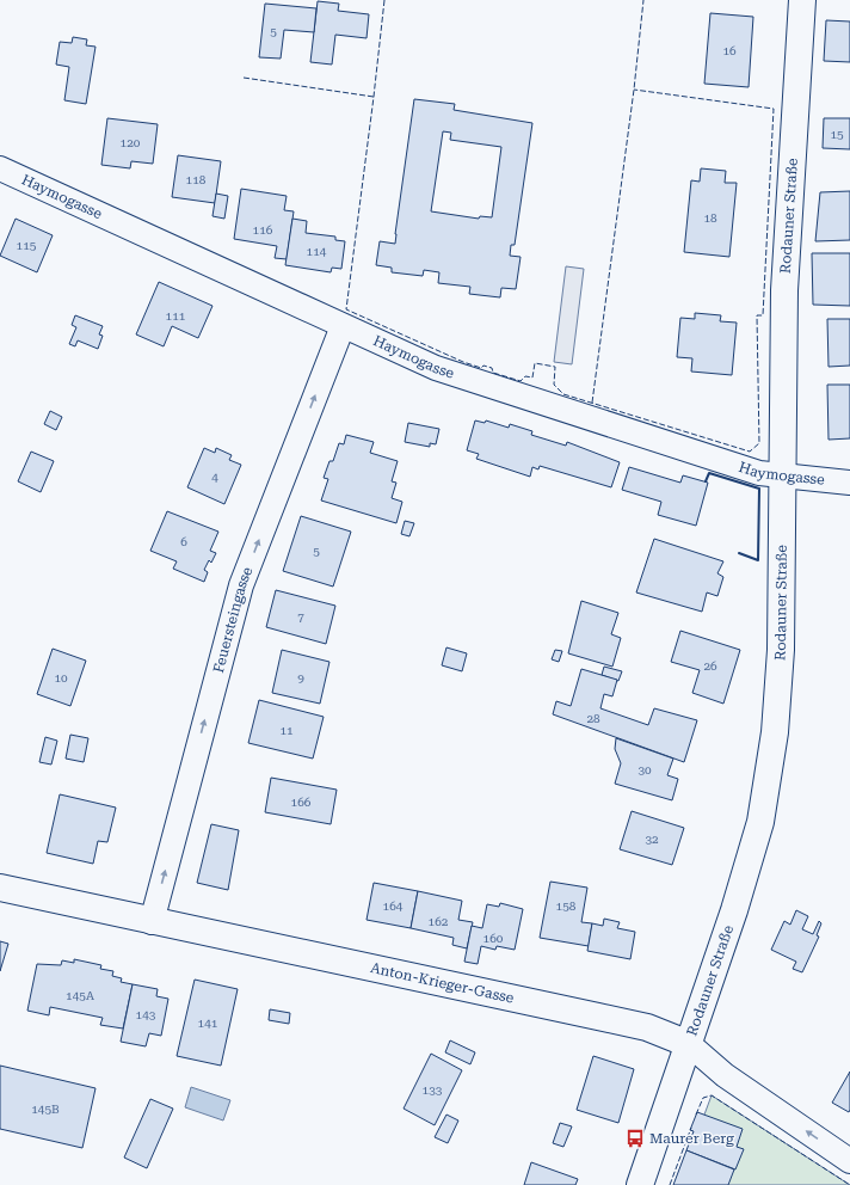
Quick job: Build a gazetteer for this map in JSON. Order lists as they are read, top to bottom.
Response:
{
  "streets": {
    "main road": ["Rodauner Straße", "Anton-Krieger-Gasse"],
    "street": ["Haymogasse", "Feuersteingasse"]
  },
  "crossings": [
    ["Haymogasse", "Rodauner Straße"],
    ["Haymogasse", "Feuersteingasse"],
    ["Rodauner Straße", "Anton-Krieger-Gasse"],
    ["Feuersteingasse", "Anton-Krieger-Gasse"]
  ],
  "one_way": ["Feuersteingasse"],
  "places": {
    "bus stop": ["Maurer Berg"]
  },
  "house_numbers": [
    "5",
    "16",
    "15",
    "120",
    "118",
    "18",
    "116",
    "115",
    "114",
    "111",
    "4",
    "6",
    "5",
    "7",
    "26",
    "10",
    "9",
    "28",
    "11",
    "30",
    "166",
    "32",
    "164",
    "158",
    "162",
    "160",
    "145A",
    "143",
    "141",
    "133",
    "145B"
  ]
}
